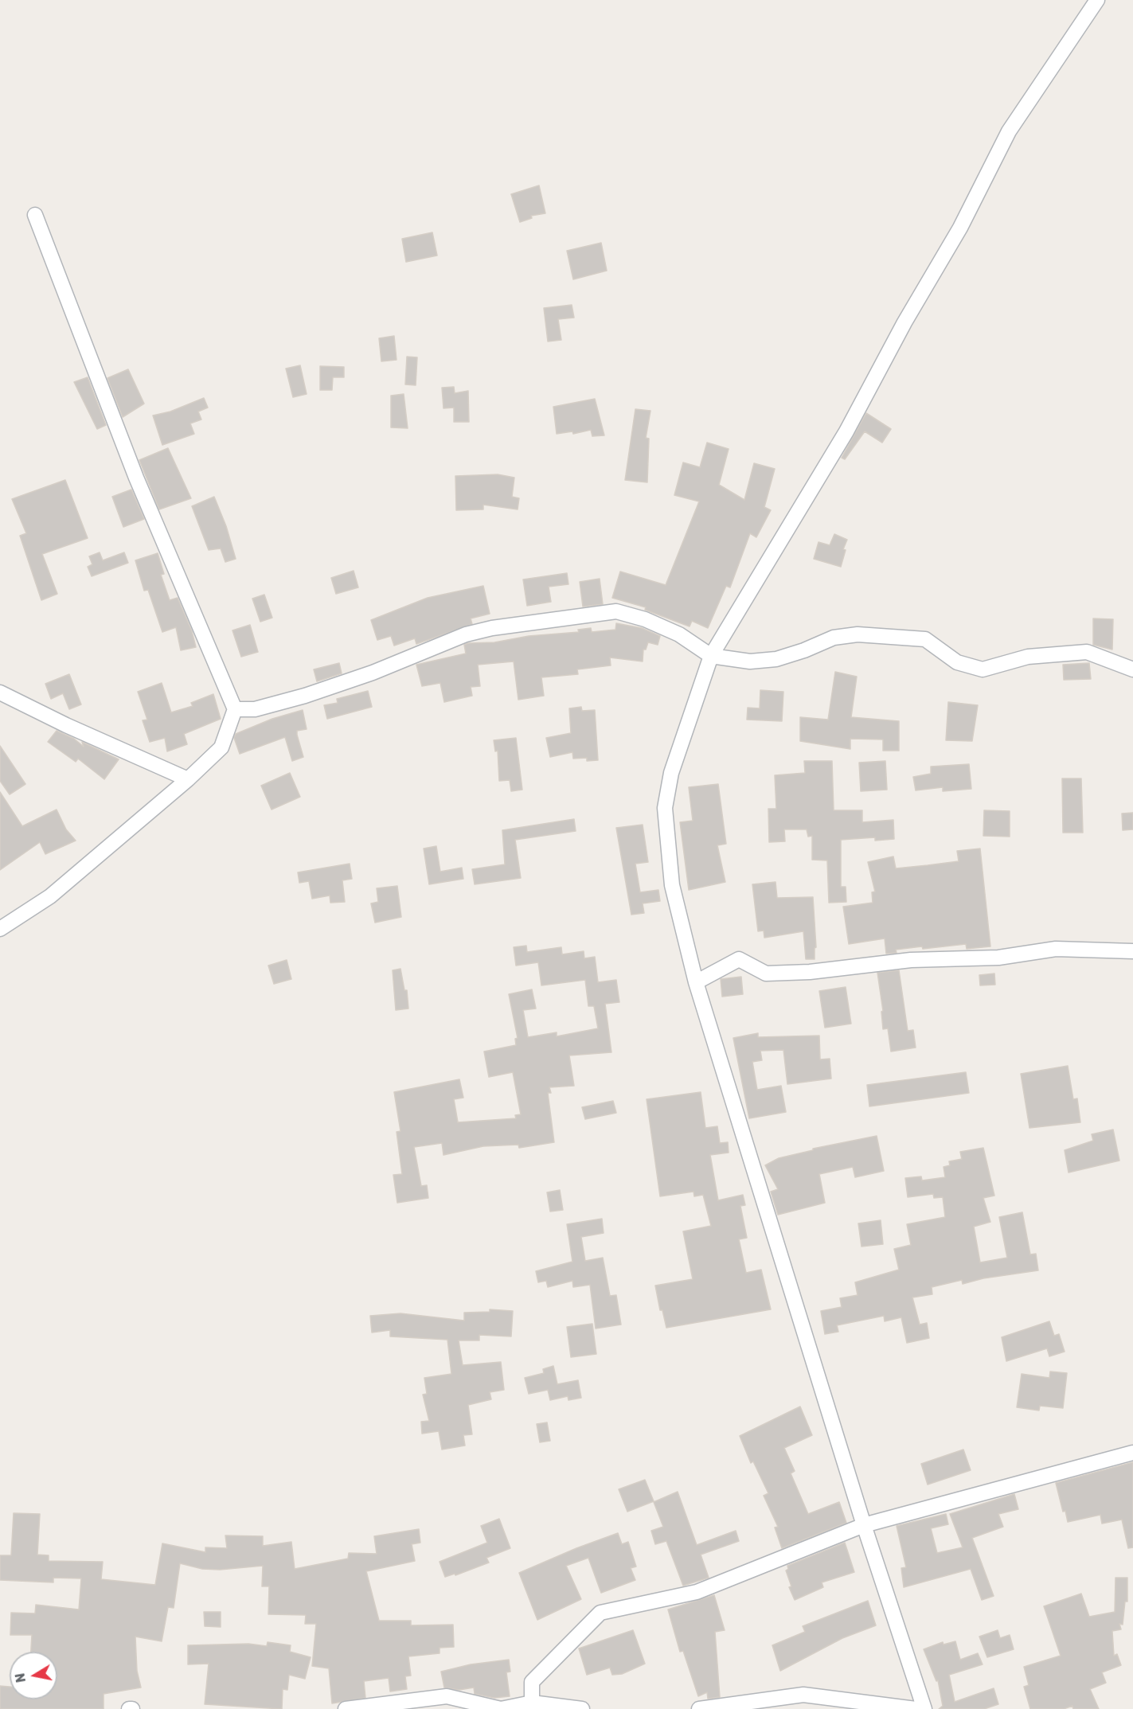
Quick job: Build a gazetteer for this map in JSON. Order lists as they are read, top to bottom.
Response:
{
  "north": "left"
}
